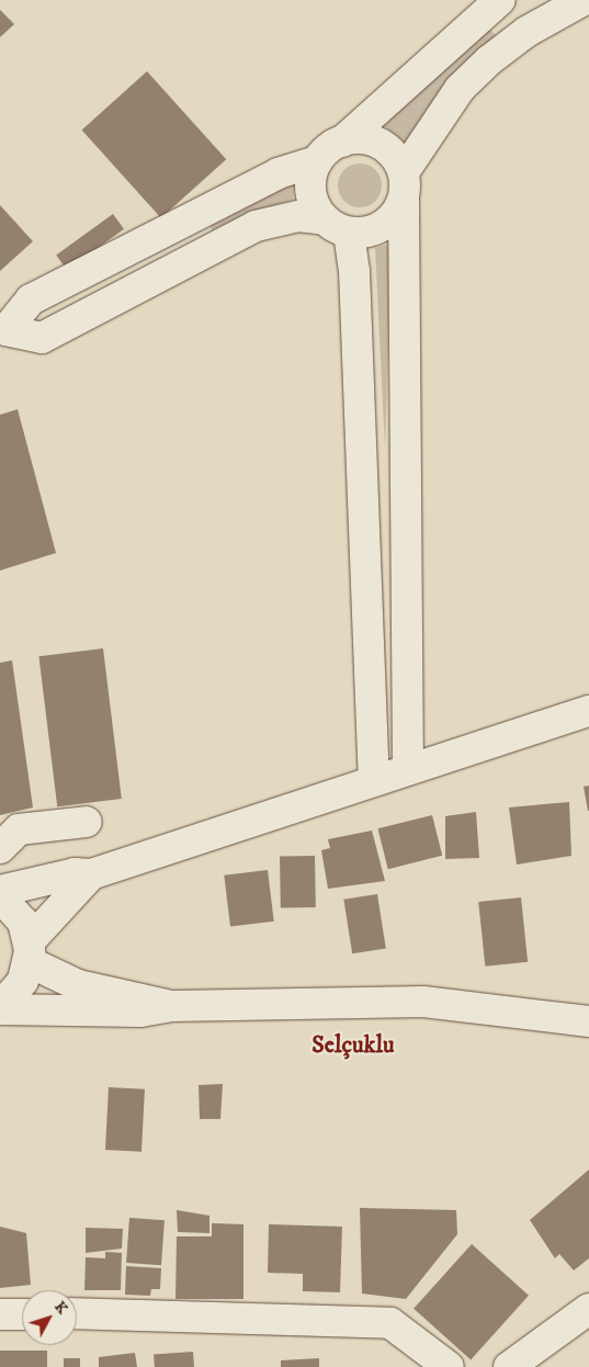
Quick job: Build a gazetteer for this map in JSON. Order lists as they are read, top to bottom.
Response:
{
  "districts": ["Selçuklu"],
  "north": "top right"
}
